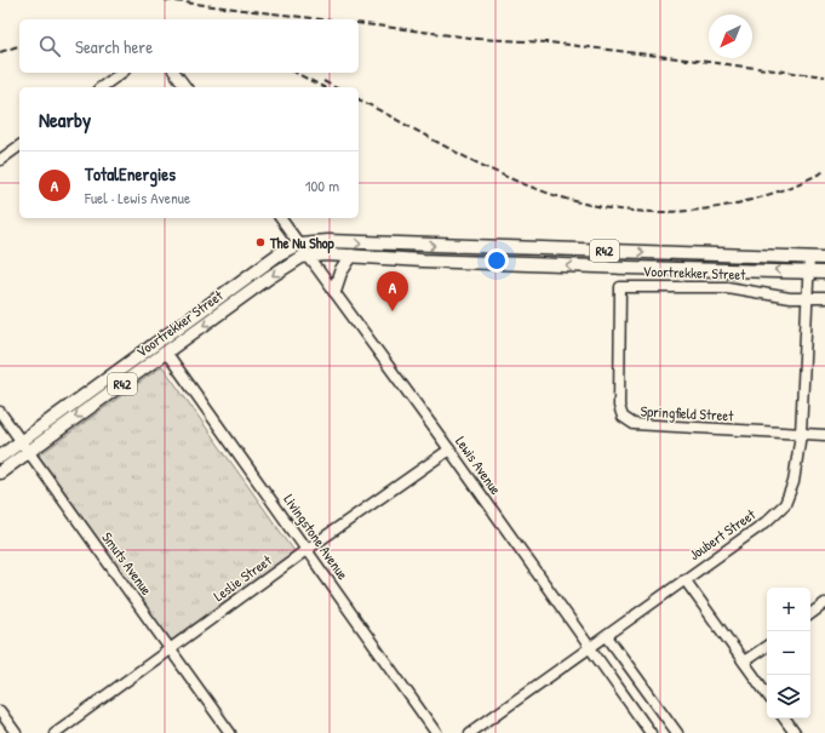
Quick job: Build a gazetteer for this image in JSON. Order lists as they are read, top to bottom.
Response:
{
  "streets": {
    "main road": ["R42", "Voortrekker Street"],
    "street": [
      "Springfield Street",
      "Lewis Avenue",
      "Joubert Street",
      "Livingstone Avenue",
      "Smuts Avenue",
      "Leslie Street"
    ]
  },
  "crossings": [
    ["R42", "Voortrekker Street"],
    ["R42", "Lewis Avenue"],
    ["R42", "Joubert Street"],
    ["Voortrekker Street", "Springfield Street"],
    ["Voortrekker Street", "Lewis Avenue"],
    ["Voortrekker Street", "Joubert Street"],
    ["Voortrekker Street", "Livingstone Avenue"],
    ["Voortrekker Street", "Smuts Avenue"],
    ["Springfield Street", "Joubert Street"],
    ["Lewis Avenue", "Joubert Street"],
    ["Lewis Avenue", "Leslie Street"],
    ["Livingstone Avenue", "Leslie Street"],
    ["Smuts Avenue", "Leslie Street"]
  ],
  "places": ["The Nu Shop"],
  "north": "bottom left",
  "page": {
    "search": "Search here",
    "heading": "Nearby",
    "list": [
      {
        "mark": "A",
        "name": "TotalEnergies",
        "note": "Fuel · Lewis Avenue",
        "value": "100 m"
      }
    ],
    "pins": "A",
    "map_buttons": ["+", "−"]
  }
}
